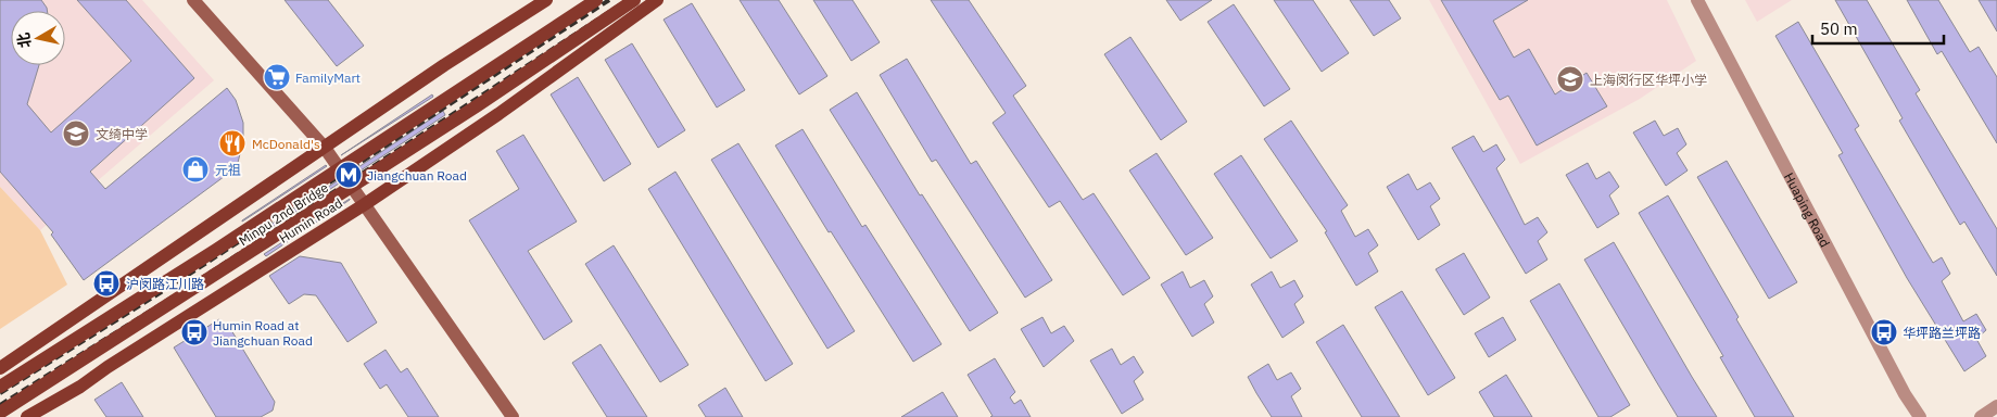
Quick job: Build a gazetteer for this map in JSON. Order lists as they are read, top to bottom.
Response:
{
  "streets": {
    "main road": ["Minpu 2nd Bridge", "Humin Road"],
    "street": ["Huaping Road"]
  },
  "places": {
    "supermarket": ["FamilyMart"],
    "school or university": ["上海闵行区华坪小学", "文绮中学"],
    "restaurant": ["McDonald's"],
    "shop": ["元祖"],
    "metro station": ["Jiangchuan Road"],
    "bus stop": ["沪闵路江川路", "Humin Road at Jiangchuan Road", "华坪路兰坪路"]
  },
  "scale_bar": "50 m",
  "north": "left"
}
